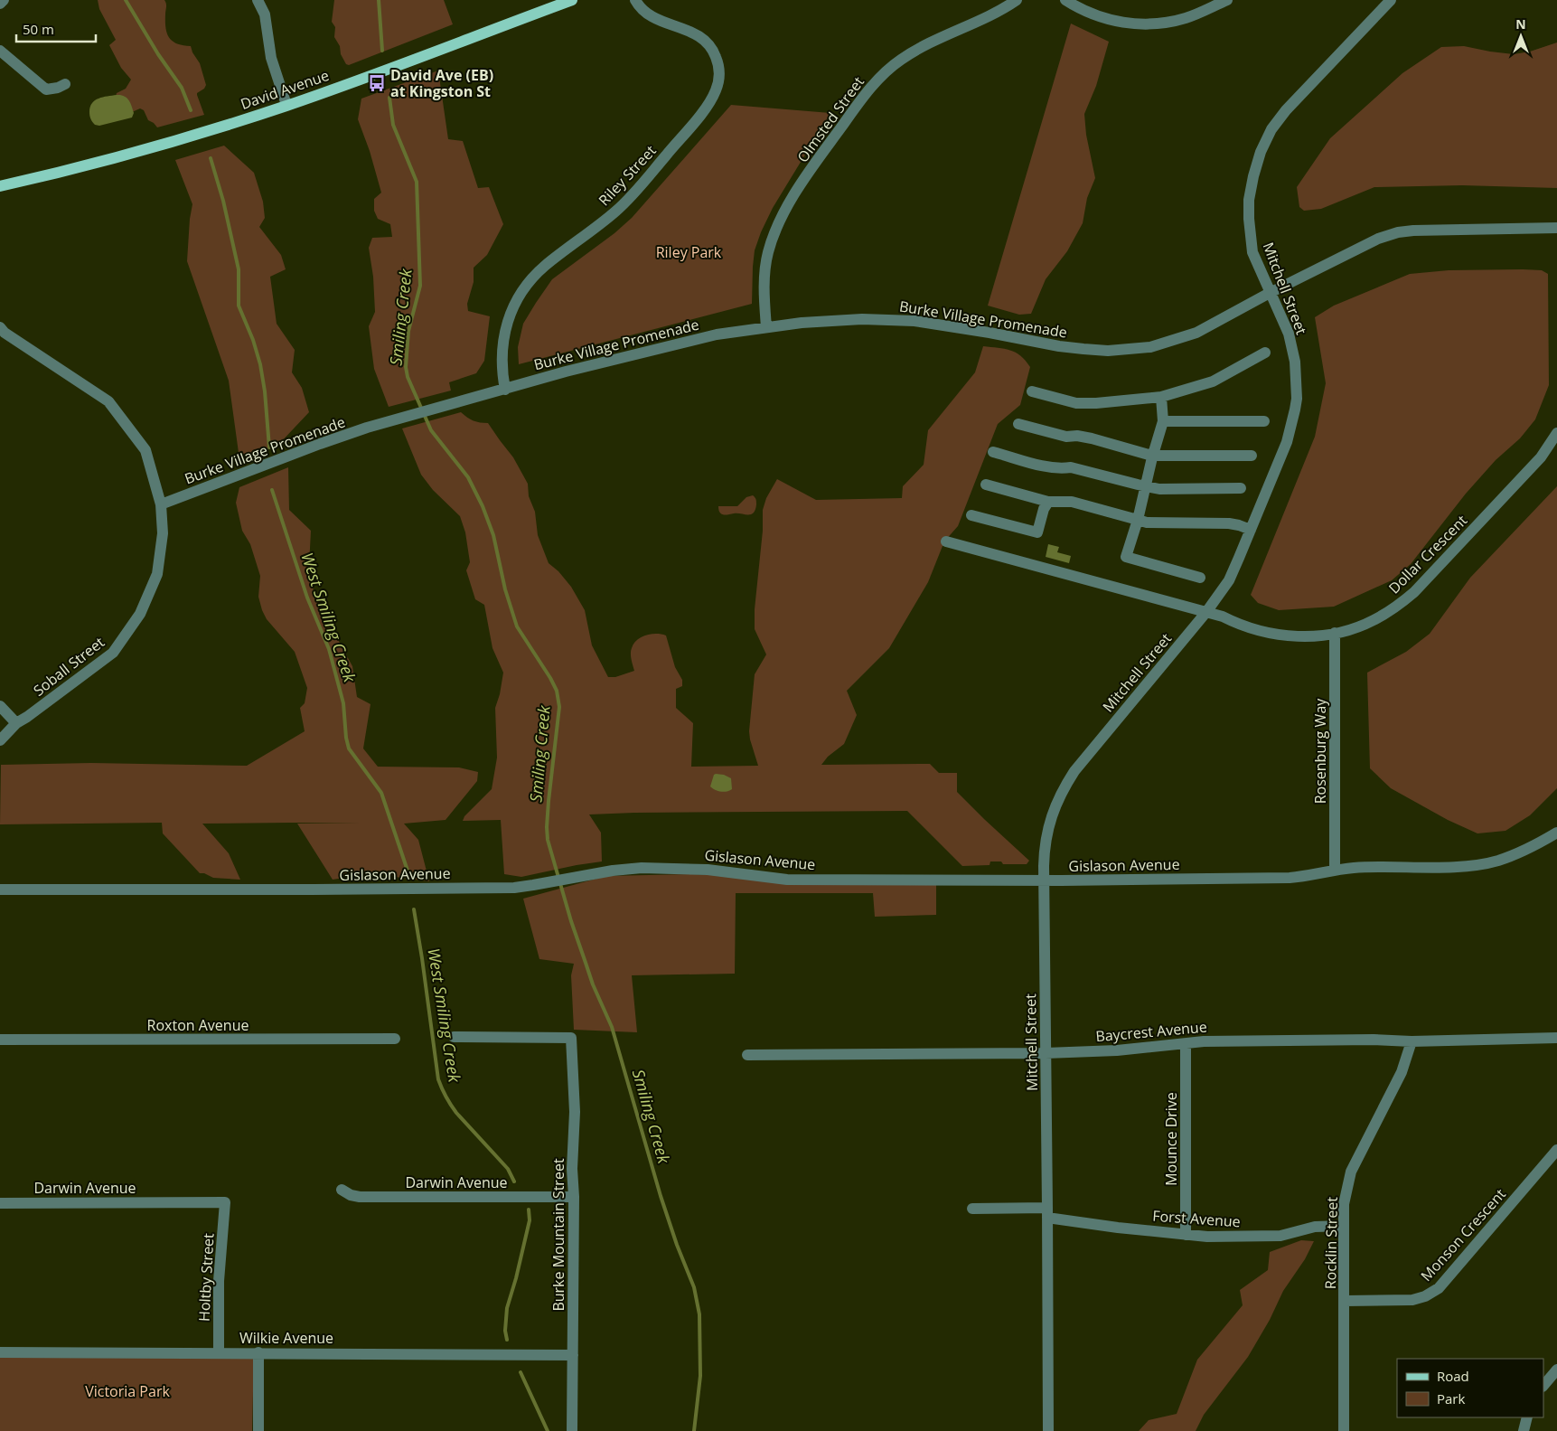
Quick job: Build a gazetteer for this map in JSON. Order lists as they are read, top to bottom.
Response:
{
  "streets": {
    "main road": ["David Avenue"],
    "street": [
      "Olmsted Street",
      "Riley Street",
      "Mitchell Street",
      "Burke Village Promenade",
      "Dollar Crescent",
      "Soball Street",
      "Rosenburg Way",
      "Gislason Avenue",
      "Roxton Avenue",
      "Baycrest Avenue",
      "Mounce Drive",
      "Darwin Avenue",
      "Forst Avenue",
      "Burke Mountain Street",
      "Monson Crescent",
      "Rocklin Street",
      "Holtby Street",
      "Wilkie Avenue"
    ]
  },
  "crossings": [
    ["Olmsted Street", "Burke Village Promenade"],
    ["Riley Street", "Burke Village Promenade"],
    ["Mitchell Street", "Burke Village Promenade"],
    ["Mitchell Street", "Dollar Crescent"],
    ["Mitchell Street", "Gislason Avenue"],
    ["Mitchell Street", "Baycrest Avenue"],
    ["Mitchell Street", "Forst Avenue"],
    ["Burke Village Promenade", "Soball Street"],
    ["Dollar Crescent", "Rosenburg Way"],
    ["Rosenburg Way", "Gislason Avenue"],
    ["Baycrest Avenue", "Mounce Drive"],
    ["Baycrest Avenue", "Rocklin Street"],
    ["Mounce Drive", "Forst Avenue"],
    ["Darwin Avenue", "Burke Mountain Street"],
    ["Darwin Avenue", "Holtby Street"],
    ["Forst Avenue", "Rocklin Street"],
    ["Burke Mountain Street", "Wilkie Avenue"],
    ["Monson Crescent", "Rocklin Street"],
    ["Holtby Street", "Wilkie Avenue"]
  ],
  "water": ["Smiling Creek", "West Smiling Creek"],
  "parks": ["Riley Park", "Victoria Park"],
  "places": {
    "bus stop": ["David Ave (EB) at Kingston St"]
  },
  "legend": ["Road", "Park"],
  "scale_bar": "50 m",
  "north": "top"
}
